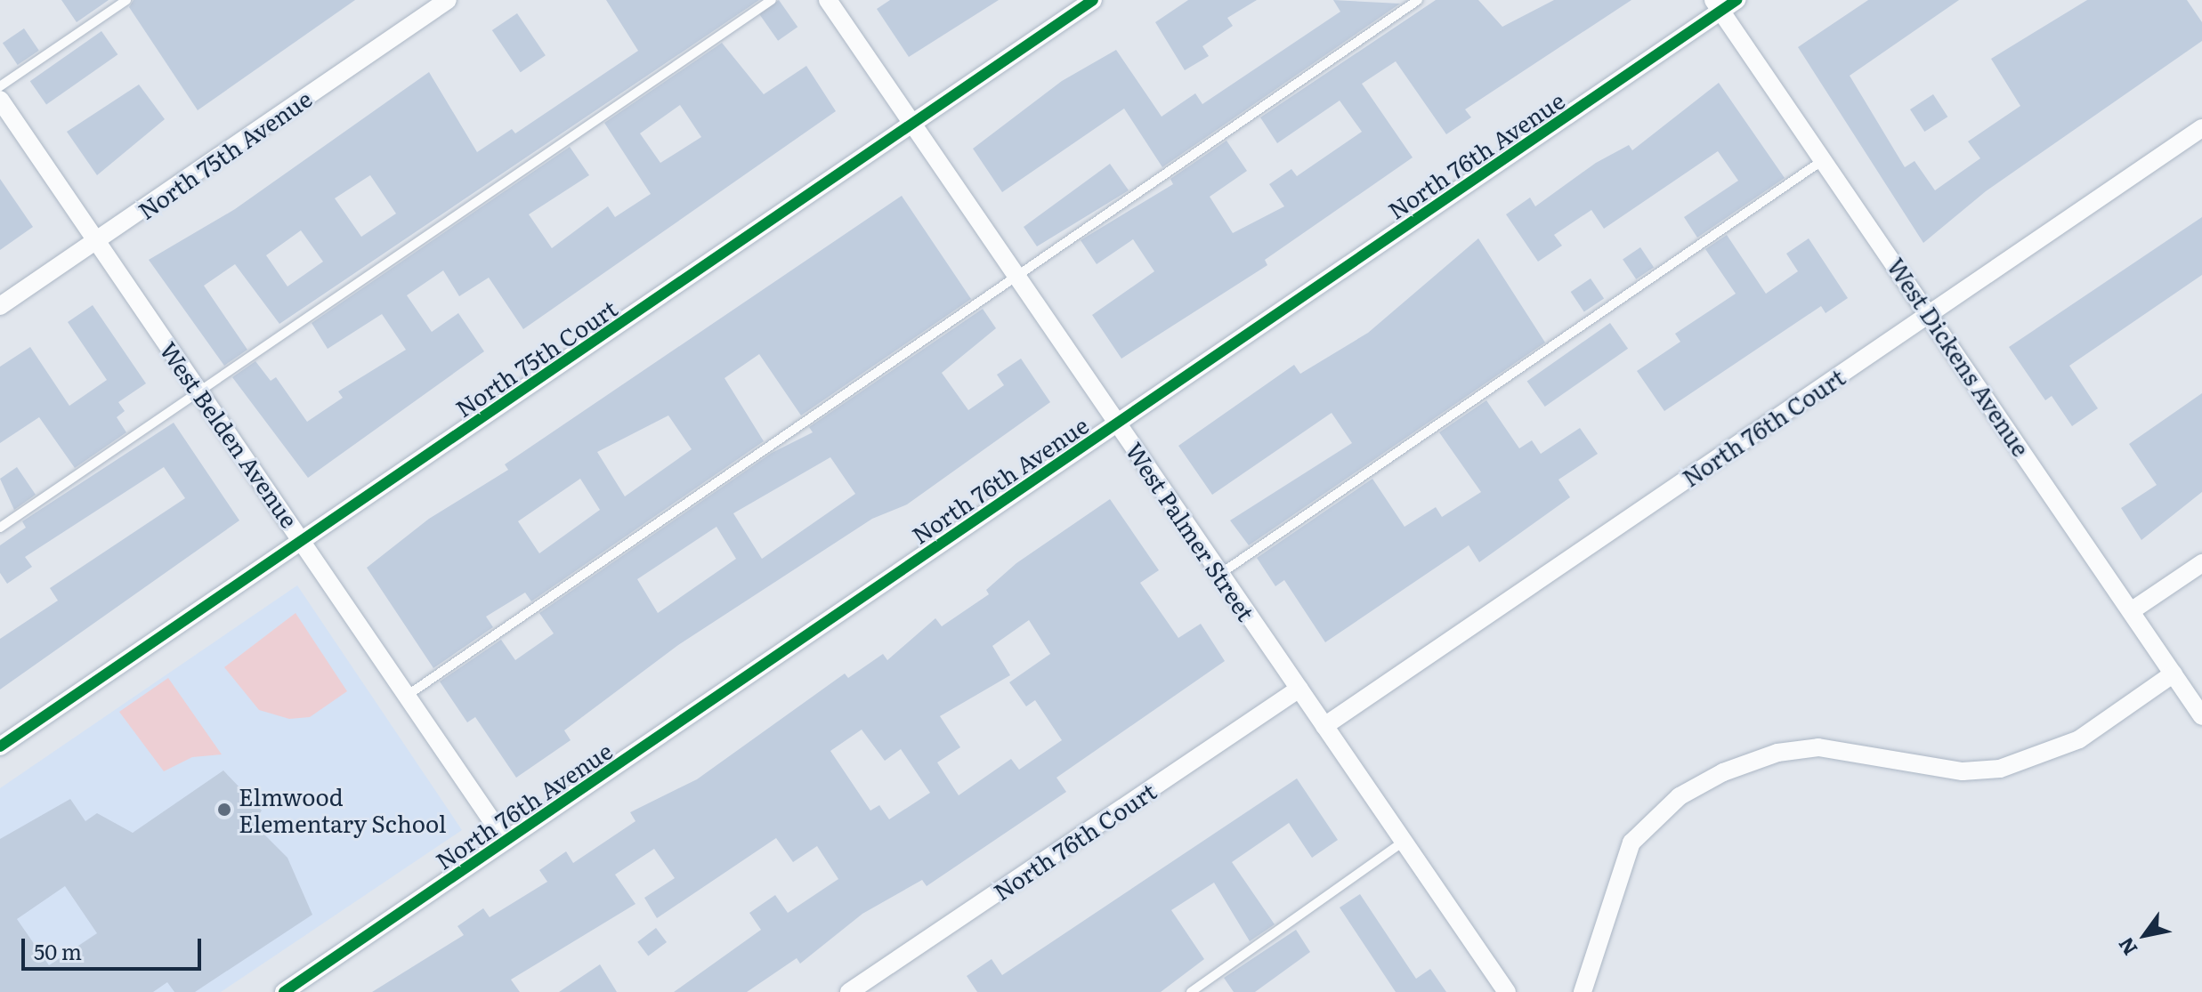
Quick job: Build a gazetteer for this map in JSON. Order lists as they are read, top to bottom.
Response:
{
  "streets": {
    "street": [
      "North 75th Avenue",
      "North 76th Avenue",
      "West Dickens Avenue",
      "North 75th Court",
      "North 76th Court",
      "West Belden Avenue",
      "West Palmer Street"
    ]
  },
  "crossings": [
    ["North 75th Avenue", "West Belden Avenue"],
    ["North 76th Avenue", "West Dickens Avenue"],
    ["North 76th Avenue", "West Belden Avenue"],
    ["North 76th Avenue", "West Palmer Street"],
    ["West Dickens Avenue", "North 76th Court"],
    ["North 75th Court", "West Belden Avenue"],
    ["North 75th Court", "West Palmer Street"],
    ["North 76th Court", "West Palmer Street"]
  ],
  "places": ["Elmwood Elementary School"],
  "scale_bar": "50 m",
  "north": "bottom left"
}
